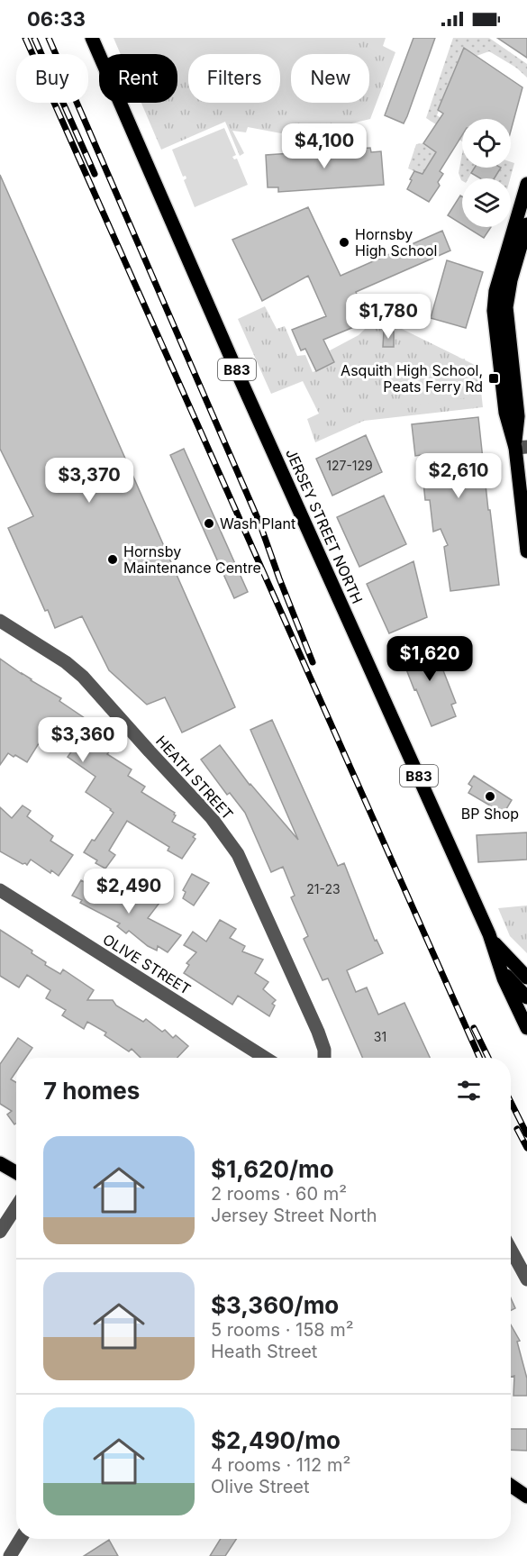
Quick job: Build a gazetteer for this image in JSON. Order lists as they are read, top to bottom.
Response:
{
  "streets": {
    "main road": ["B83", "JERSEY STREET NORTH"],
    "street": ["HEATH STREET", "OLIVE STREET"]
  },
  "crossings": [
    ["B83", "JERSEY STREET NORTH"]
  ],
  "places": {
    "other": [
      "Hornsby High School",
      "Wash Plant",
      "Hornsby Maintenance Centre",
      "BP Shop"
    ],
    "transit": ["Asquith High School, Peats Ferry Rd"]
  },
  "house_numbers": ["127-129", "21-23", "31"],
  "page": {
    "status": "06:33",
    "chip": [
      "Buy",
      "Rent",
      "Filters",
      "New"
    ],
    "price": [
      "$4,100",
      "$1,780",
      "$2,610",
      "$3,370",
      "$1,620",
      "$3,360",
      "$2,490"
    ],
    "heading": "7 homes",
    "list": [
      {
        "name": "$1,620/mo",
        "note": "2 rooms · 60 m² · Jersey Street North"
      },
      {
        "name": "$3,360/mo",
        "note": "5 rooms · 158 m² · Heath Street"
      },
      {
        "name": "$2,490/mo",
        "note": "4 rooms · 112 m² · Olive Street"
      }
    ]
  }
}
